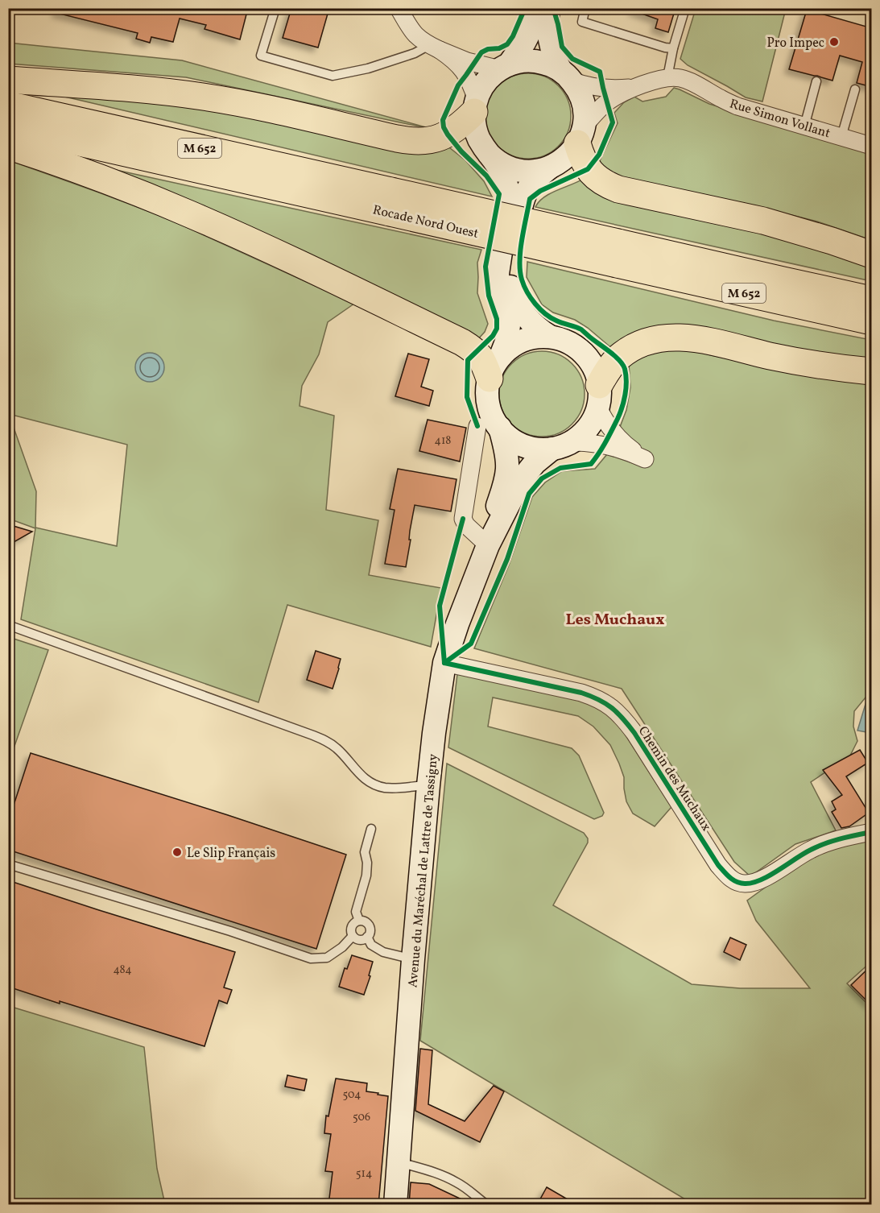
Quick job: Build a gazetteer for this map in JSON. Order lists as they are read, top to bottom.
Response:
{
  "streets": {
    "highway": ["M 652", "Rocade Nord Ouest"],
    "main road": ["Avenue du Maréchal de Lattre de Tassigny"],
    "street": ["Rue Simon Vollant", "Chemin des Muchaux"]
  },
  "crossings": [
    ["Rue Simon Vollant", "Avenue du Maréchal de Lattre de Tassigny"],
    ["Chemin des Muchaux", "Avenue du Maréchal de Lattre de Tassigny"]
  ],
  "districts": ["Les Muchaux"],
  "places": ["Pro Impec", "Le Slip Français"],
  "house_numbers": [
    "418",
    "484",
    "504",
    "506",
    "514"
  ]
}
